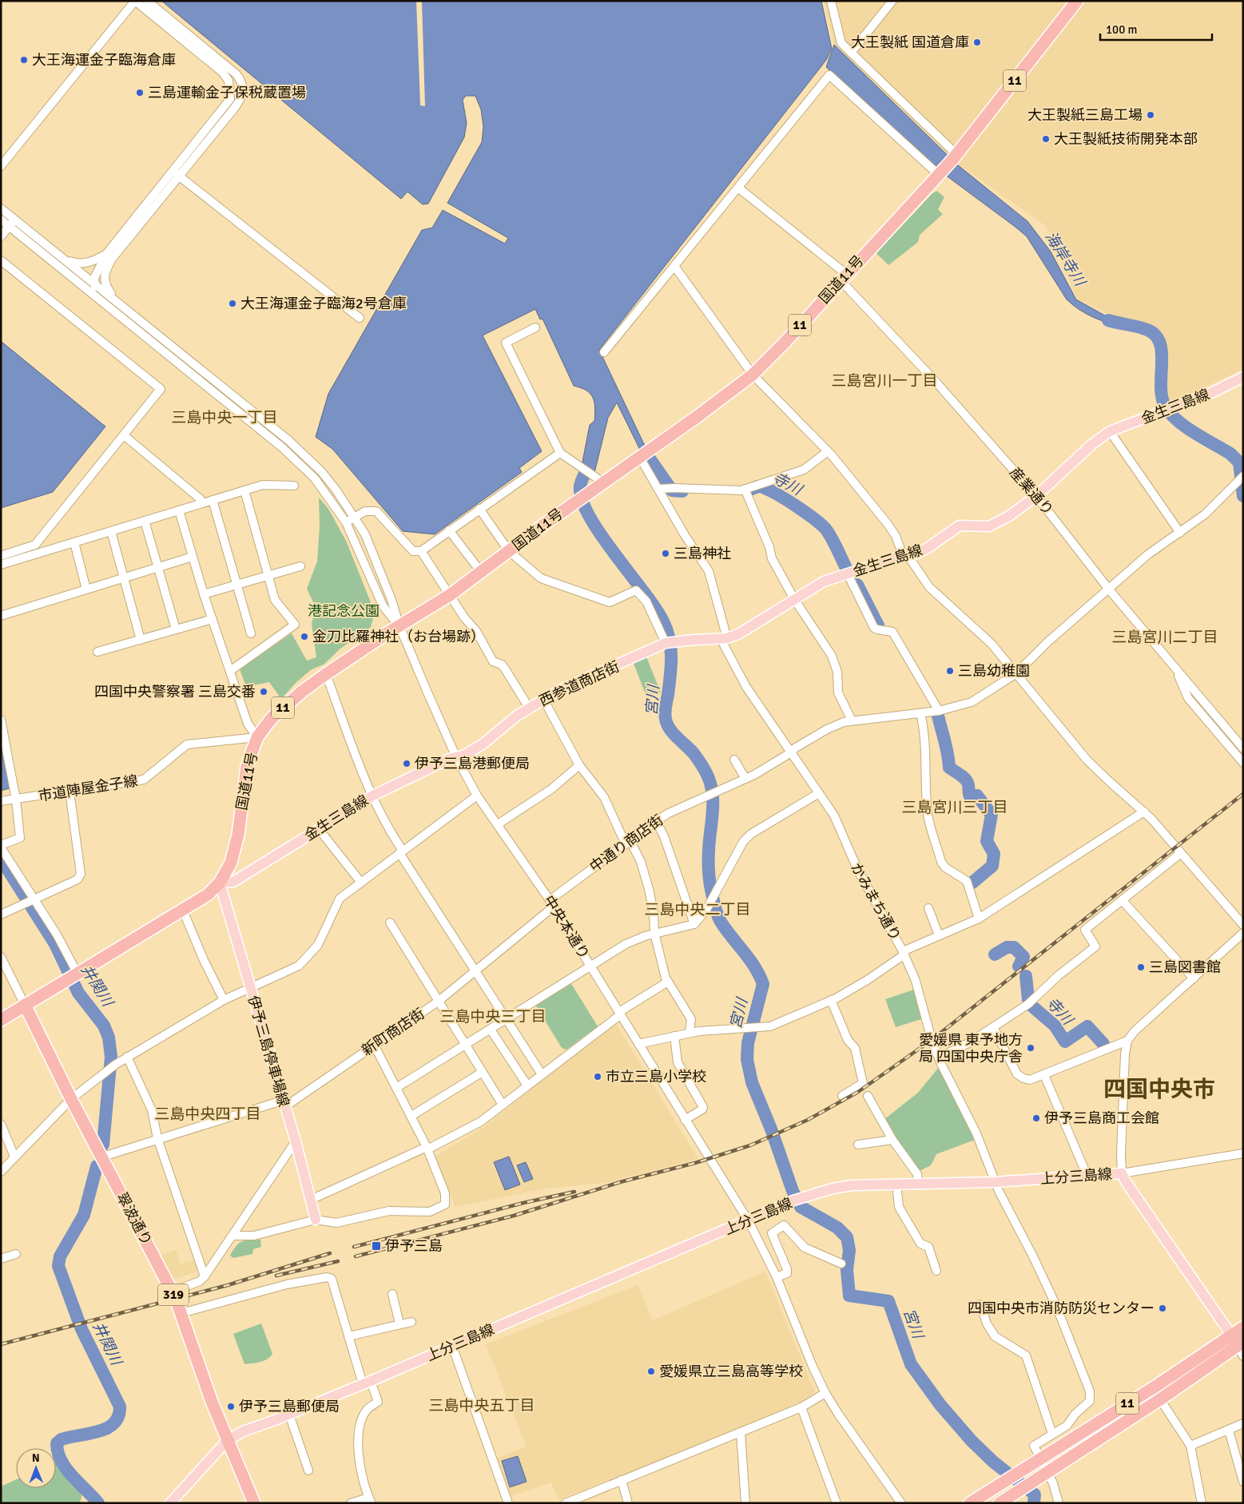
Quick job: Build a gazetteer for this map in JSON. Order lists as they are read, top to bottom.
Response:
{
  "streets": {
    "highway": [
      "11",
      "国道11号",
      "翠波通り",
      "319"
    ],
    "main road": [
      "金生三島線",
      "西参道商店街",
      "伊予三島停車場線",
      "上分三島線"
    ],
    "street": [
      "産業通り",
      "市道陣屋金子線",
      "中通り商店街",
      "かみまち通り",
      "中央本通り",
      "新町商店街"
    ]
  },
  "crossings": [
    ["11", "かみまち通り"],
    ["11", "上分三島線"],
    ["国道11号", "金生三島線"],
    ["国道11号", "産業通り"],
    ["国道11号", "市道陣屋金子線"],
    ["国道11号", "かみまち通り"],
    ["国道11号", "中央本通り"],
    ["国道11号", "伊予三島停車場線"],
    ["国道11号", "翠波通り"],
    ["金生三島線", "産業通り"],
    ["金生三島線", "西参道商店街"],
    ["金生三島線", "かみまち通り"],
    ["金生三島線", "中央本通り"],
    ["金生三島線", "伊予三島停車場線"],
    ["産業通り", "中通り商店街"],
    ["西参道商店街", "中央本通り"],
    ["中通り商店街", "かみまち通り"],
    ["中通り商店街", "中央本通り"],
    ["中通り商店街", "新町商店街"],
    ["かみまち通り", "上分三島線"],
    ["中央本通り", "新町商店街"],
    ["中央本通り", "上分三島線"],
    ["新町商店街", "伊予三島停車場線"],
    ["新町商店街", "翠波通り"],
    ["上分三島線", "翠波通り"],
    ["上分三島線", "319"],
    ["翠波通り", "319"]
  ],
  "districts": [
    "三島宮川一丁目",
    "三島中央一丁目",
    "三島宮川二丁目",
    "三島宮川三丁目",
    "三島中央二丁目",
    "三島中央三丁目",
    "四国中央市",
    "三島中央四丁目",
    "三島中央五丁目"
  ],
  "water": [
    "海岸寺川",
    "寺川",
    "宮川",
    "井関川"
  ],
  "parks": ["港記念公園"],
  "places": {
    "other": [
      "大王製紙 国道倉庫",
      "大王海運金子臨海倉庫",
      "三島運輸金子保税蔵置場",
      "大王製紙三島工場",
      "大王製紙技術開発本部",
      "大王海運金子臨海2号倉庫",
      "三島神社",
      "金刀比羅神社（お台場跡）",
      "三島幼稚園",
      "四国中央警察署 三島交番",
      "伊予三島港郵便局",
      "三島図書館",
      "愛媛県 東予地方 局 四国中央庁舎",
      "市立三島小学校",
      "伊予三島商工会館",
      "四国中央市消防防災センター",
      "愛媛県立三島高等学校",
      "伊予三島郵便局"
    ],
    "transit": ["伊予三島"]
  },
  "scale_bar": "100 m",
  "north": "top"
}
